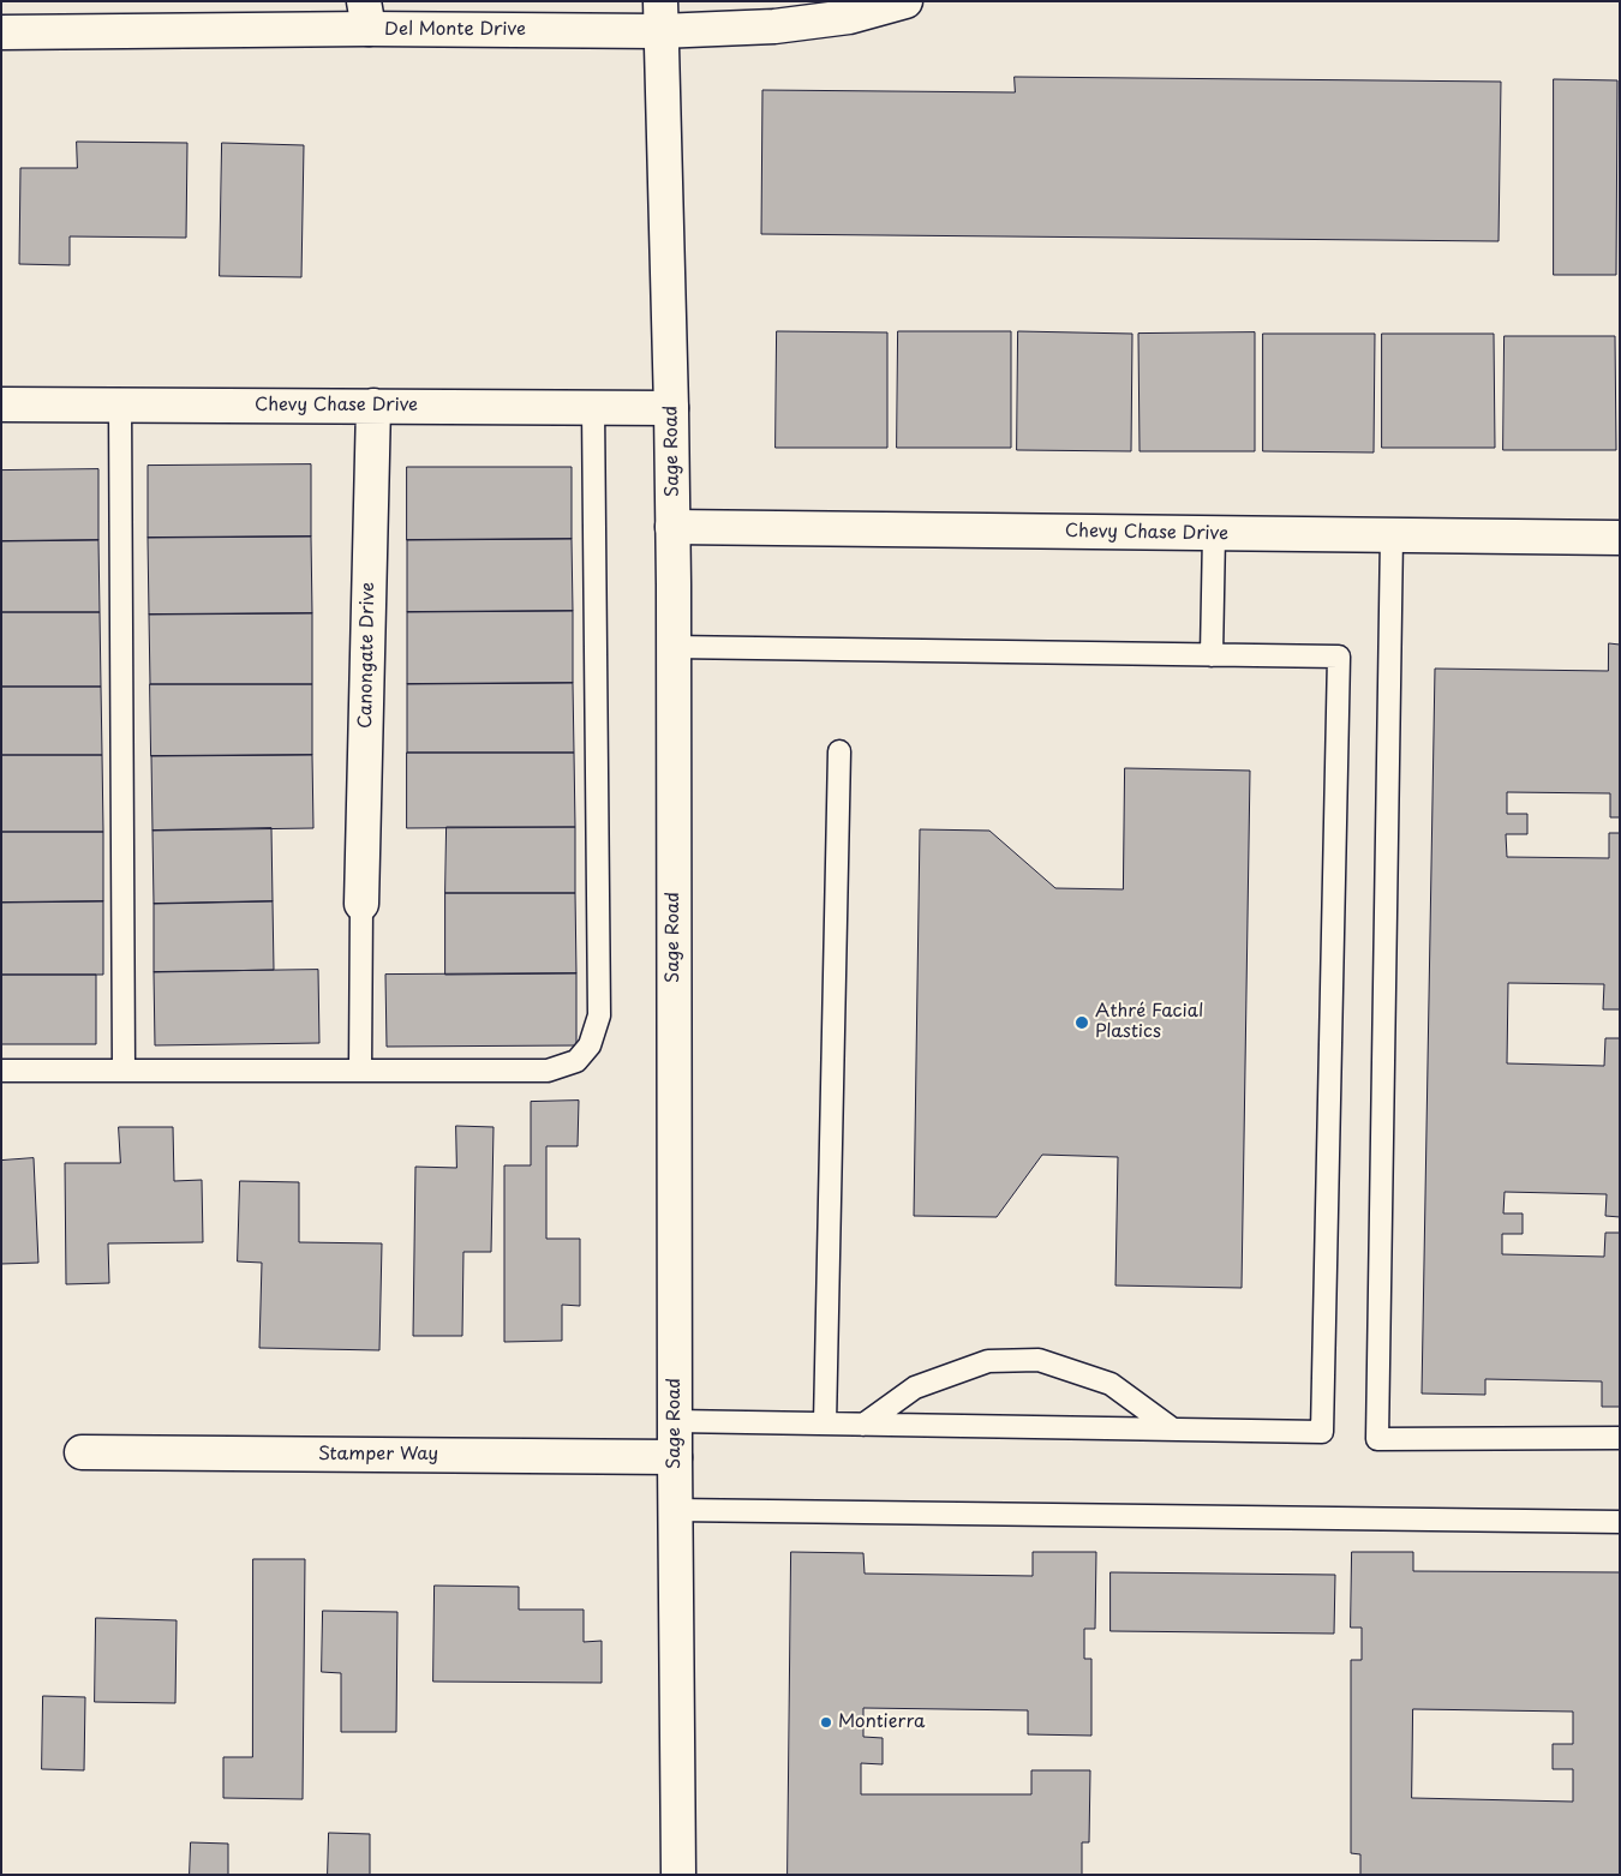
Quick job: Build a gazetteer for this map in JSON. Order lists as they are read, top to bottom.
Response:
{
  "streets": {
    "street": [
      "Del Monte Drive",
      "Chevy Chase Drive",
      "Sage Road",
      "Canongate Drive",
      "Stamper Way"
    ]
  },
  "crossings": [
    ["Del Monte Drive", "Sage Road"],
    ["Chevy Chase Drive", "Sage Road"],
    ["Chevy Chase Drive", "Canongate Drive"],
    ["Sage Road", "Stamper Way"]
  ],
  "places": ["Athré Facial Plastics", "Montierra"]
}
